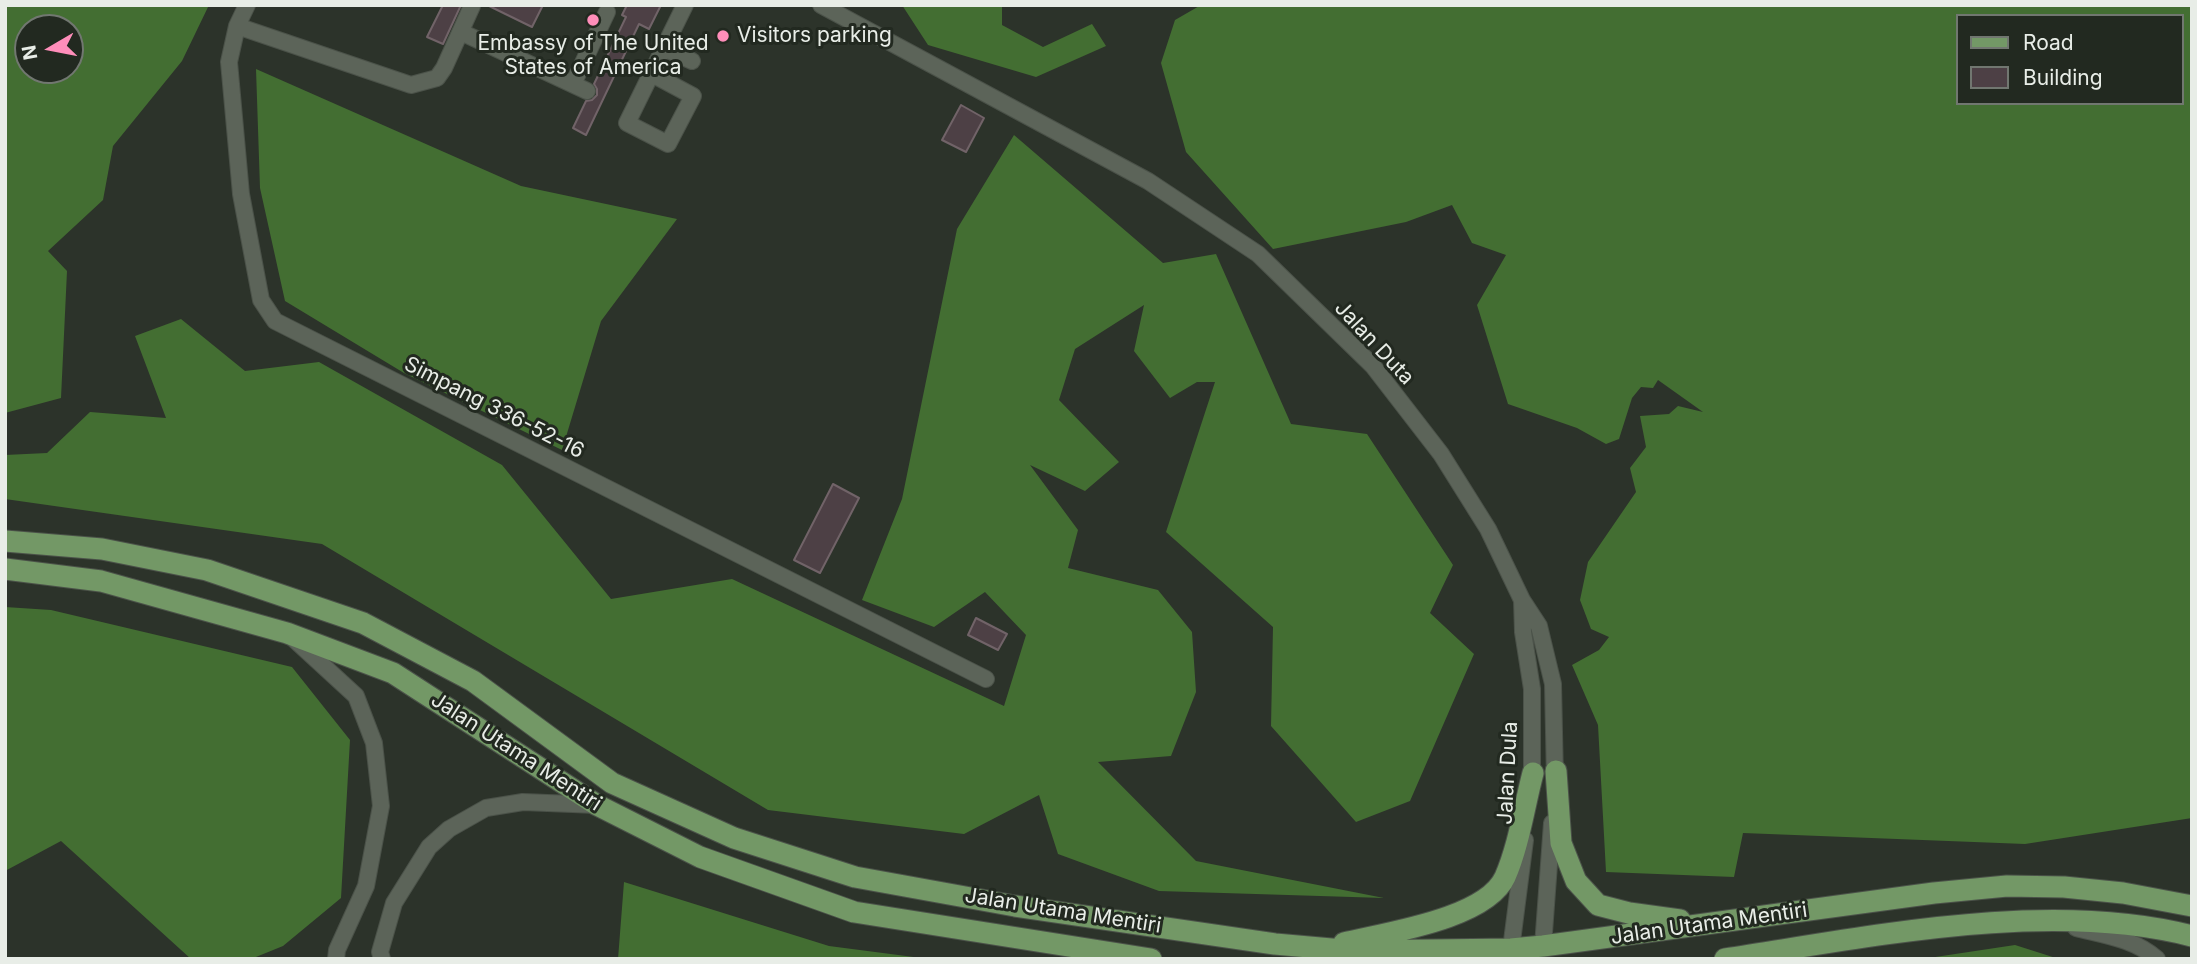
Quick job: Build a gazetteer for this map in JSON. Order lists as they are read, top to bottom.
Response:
{
  "streets": {
    "main road": ["Jalan Utama Mentiri"],
    "street": ["Jalan Duta", "Simpang 336-52-16", "Jalan Dula"]
  },
  "crossings": [
    ["Jalan Duta", "Jalan Utama Mentiri"],
    ["Jalan Duta", "Jalan Dula"],
    ["Jalan Utama Mentiri", "Jalan Dula"]
  ],
  "places": ["Embassy of The United States of America", "Visitors parking"],
  "legend": ["Road", "Building"],
  "north": "left"
}
